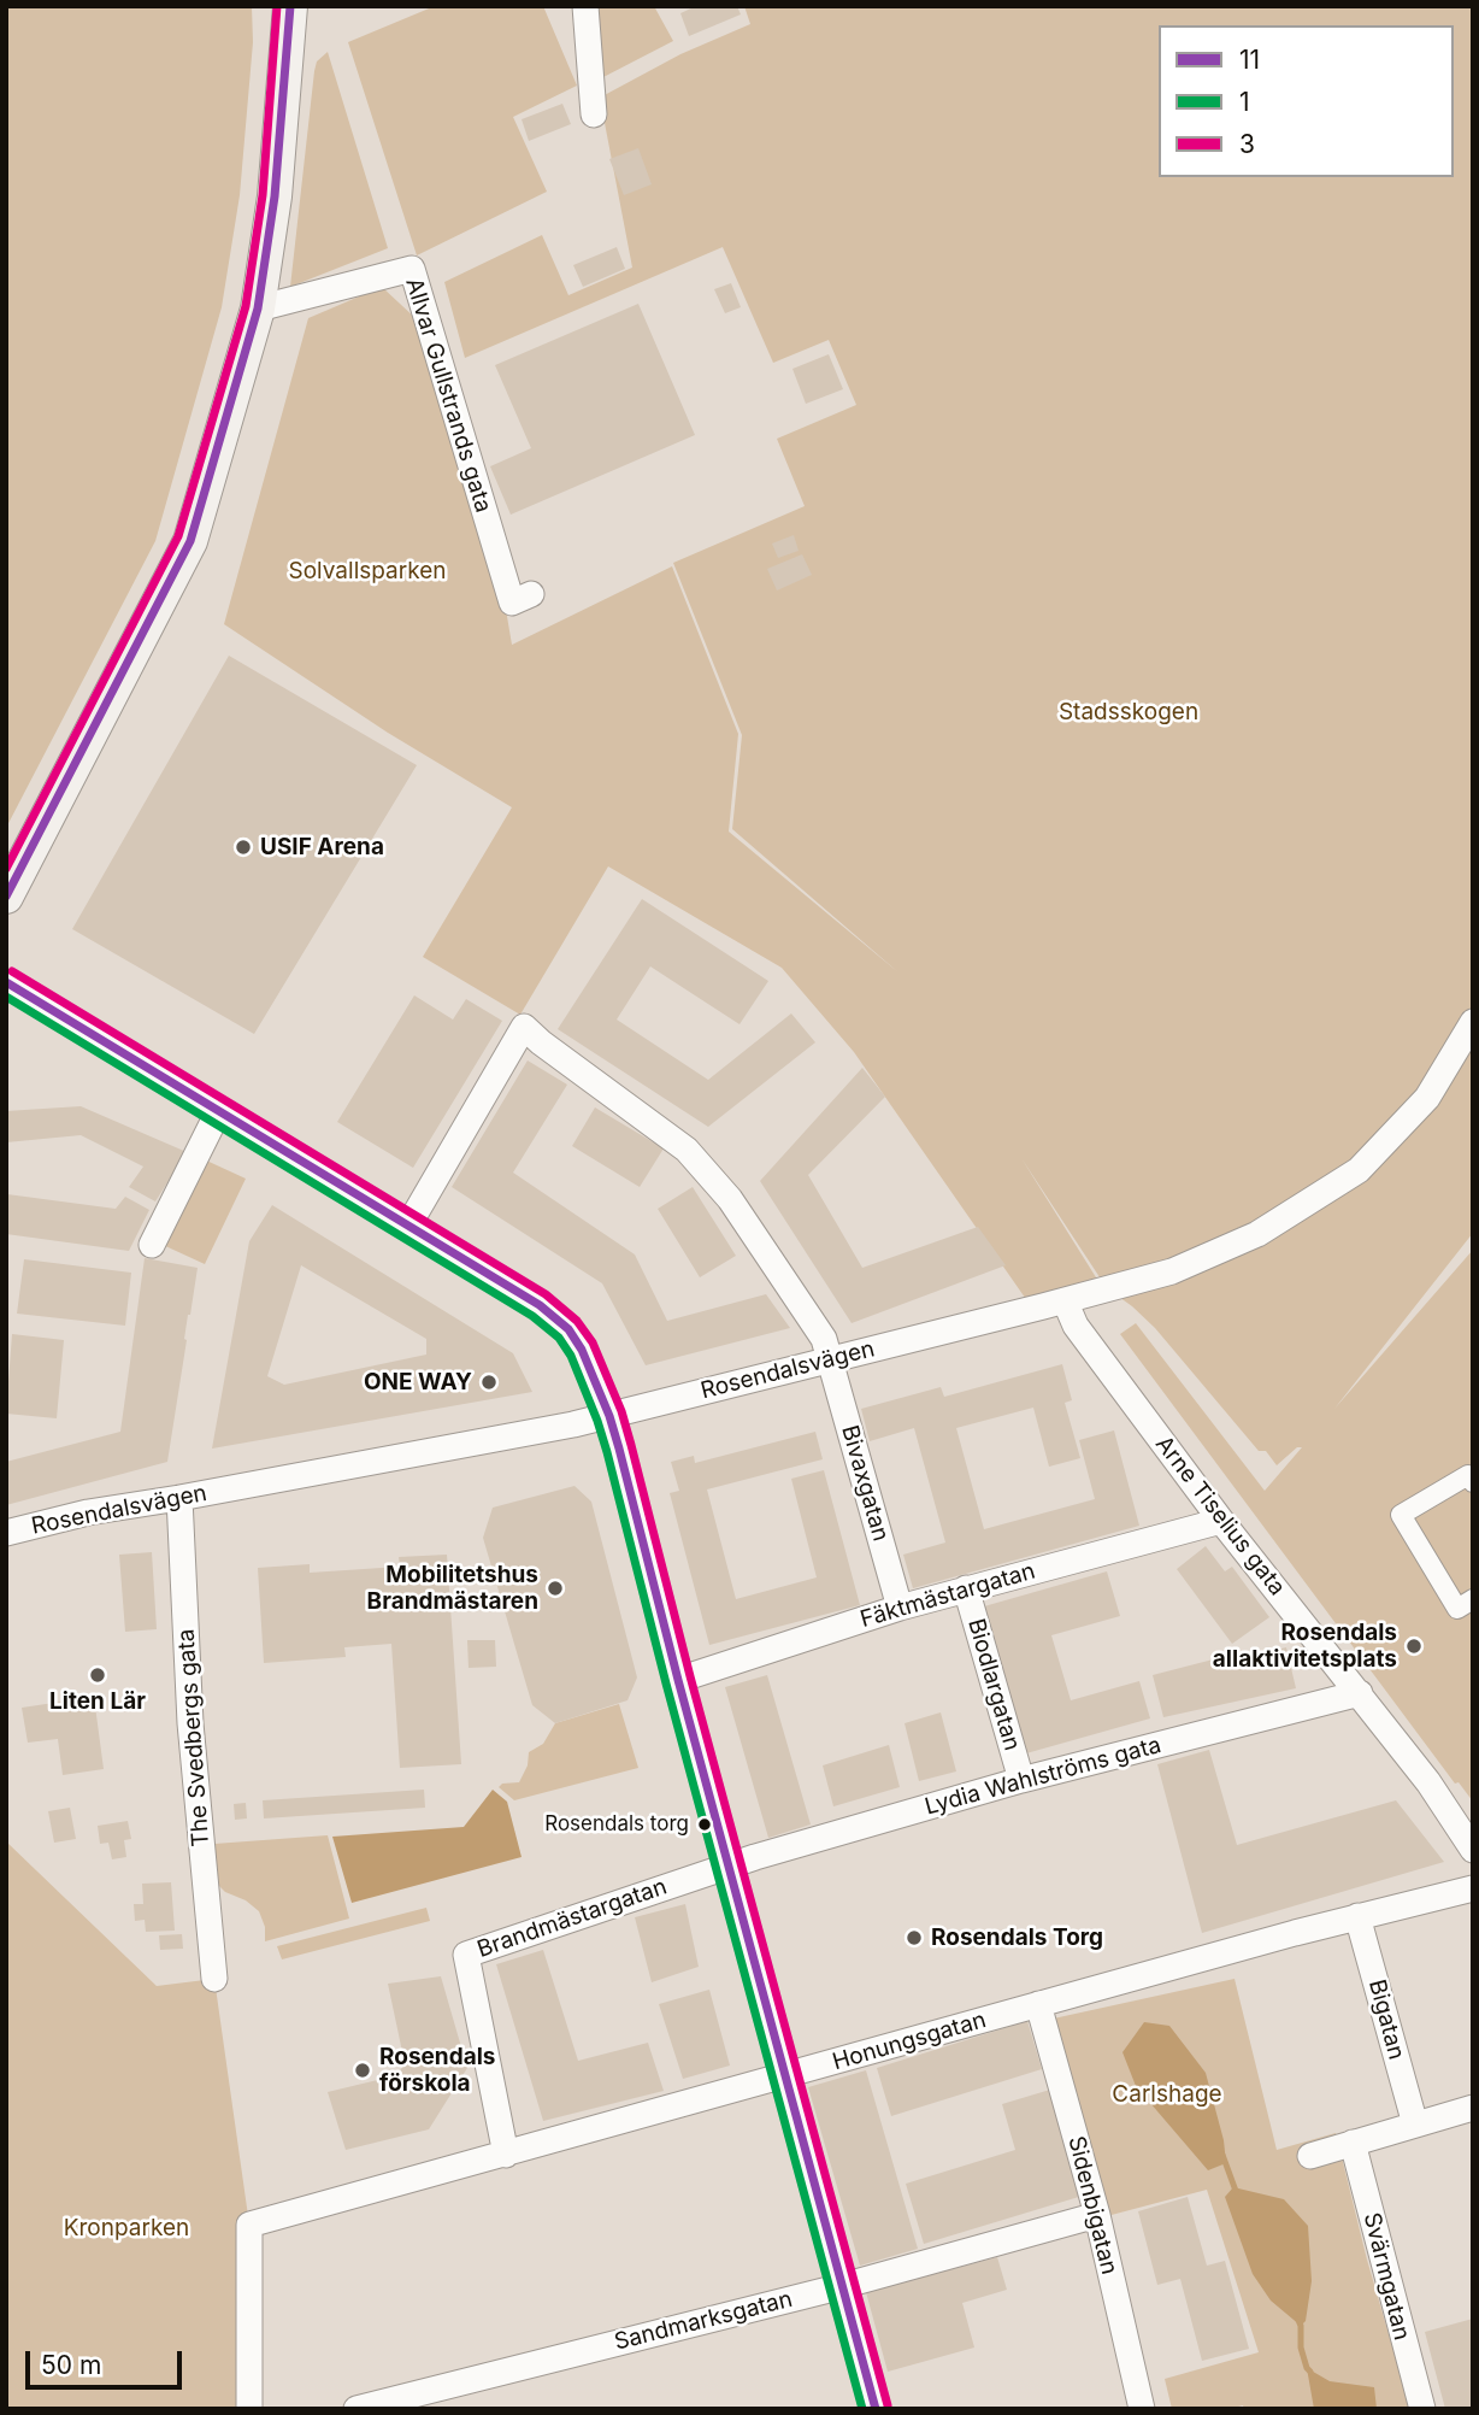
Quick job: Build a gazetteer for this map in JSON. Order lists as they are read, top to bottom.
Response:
{
  "streets": {
    "street": [
      "Allvar Gullstrands gata",
      "Rosendalsvägen",
      "Bivaxgatan",
      "Arne Tiselius gata",
      "Fäktmästargatan",
      "Biodlargatan",
      "The Svedbergs gata",
      "Lydia Wahlströms gata",
      "Brandmästargatan",
      "Bigatan",
      "Honungsgatan",
      "Sidenbigatan",
      "Svärmgatan",
      "Sandmarksgatan"
    ]
  },
  "crossings": [
    ["Rosendalsvägen", "Bivaxgatan"],
    ["Rosendalsvägen", "Arne Tiselius gata"],
    ["Rosendalsvägen", "The Svedbergs gata"],
    ["Bivaxgatan", "Fäktmästargatan"],
    ["Arne Tiselius gata", "Fäktmästargatan"],
    ["Arne Tiselius gata", "Lydia Wahlströms gata"],
    ["Fäktmästargatan", "Biodlargatan"],
    ["Biodlargatan", "Lydia Wahlströms gata"],
    ["Lydia Wahlströms gata", "Brandmästargatan"],
    ["Brandmästargatan", "Honungsgatan"],
    ["Bigatan", "Honungsgatan"],
    ["Honungsgatan", "Sidenbigatan"],
    ["Sidenbigatan", "Sandmarksgatan"]
  ],
  "parks": [
    "Solvallsparken",
    "Stadsskogen",
    "Carlshage",
    "Kronparken"
  ],
  "places": [
    "USIF Arena",
    "ONE WAY",
    "Mobilitetshus Brandmästaren",
    "Rosendals allaktivitetsplats",
    "Liten Lär",
    "Rosendals torg",
    "Rosendals Torg",
    "Rosendals förskola"
  ],
  "lines": ["transit line 11", "transit line 3", "transit line 1"],
  "legend": ["11", "1", "3"],
  "scale_bar": "50 m"
}
